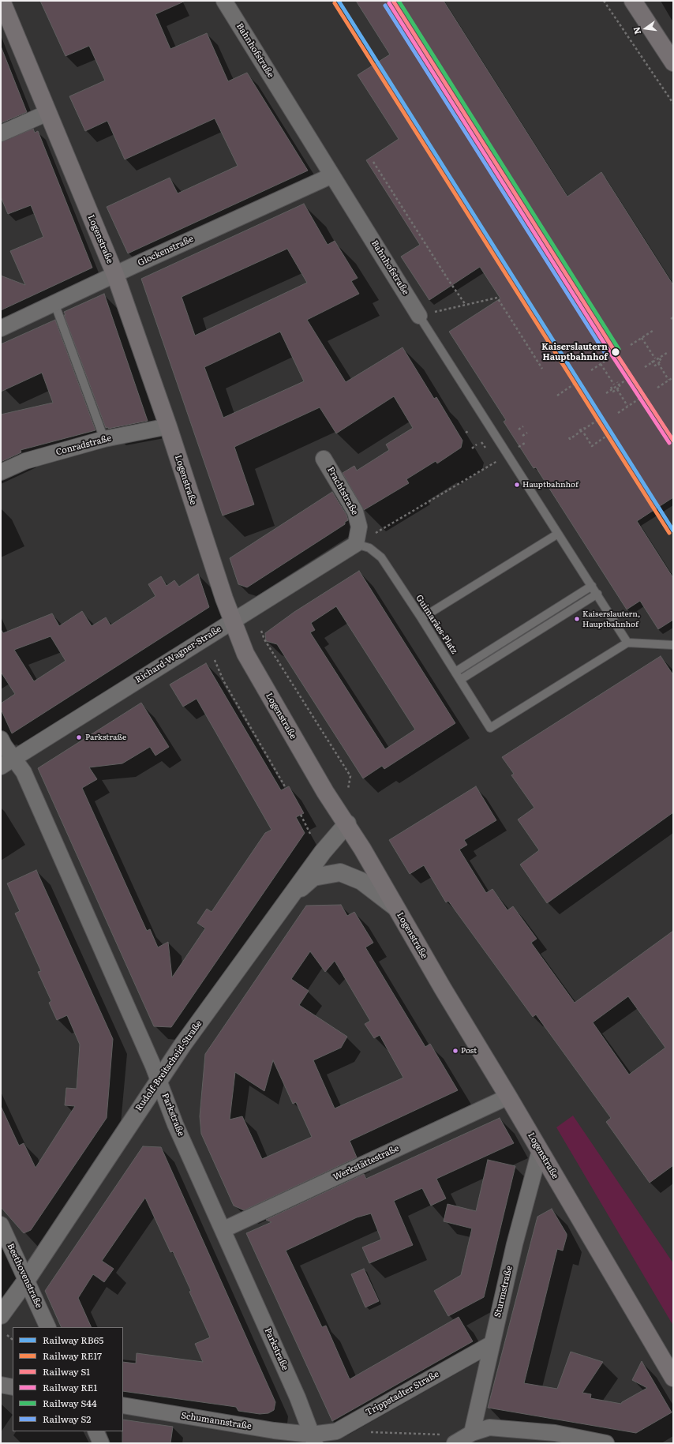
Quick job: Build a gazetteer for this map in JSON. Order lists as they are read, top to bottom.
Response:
{
  "streets": {
    "main road": ["Logenstraße"],
    "street": [
      "Bahnhofstraße",
      "Glockenstraße",
      "Conradstraße",
      "Frachtstraße",
      "Richard-Wagner-Straße",
      "Rudolf-Breitscheid-Straße",
      "Parkstraße",
      "Werkstättestraße",
      "Beethovenstraße",
      "Sturmstraße",
      "Trippstadter Straße",
      "Schumannstraße"
    ],
    "lane": ["Guimarães-Platz"]
  },
  "crossings": [
    ["Bahnhofstraße", "Glockenstraße"],
    ["Logenstraße", "Glockenstraße"],
    ["Logenstraße", "Conradstraße"],
    ["Logenstraße", "Richard-Wagner-Straße"],
    ["Logenstraße", "Rudolf-Breitscheid-Straße"],
    ["Logenstraße", "Werkstättestraße"],
    ["Logenstraße", "Sturmstraße"],
    ["Frachtstraße", "Guimarães-Platz"],
    ["Frachtstraße", "Richard-Wagner-Straße"],
    ["Guimarães-Platz", "Richard-Wagner-Straße"],
    ["Richard-Wagner-Straße", "Parkstraße"],
    ["Rudolf-Breitscheid-Straße", "Parkstraße"],
    ["Rudolf-Breitscheid-Straße", "Beethovenstraße"],
    ["Parkstraße", "Werkstättestraße"],
    ["Parkstraße", "Trippstadter Straße"],
    ["Parkstraße", "Schumannstraße"],
    ["Sturmstraße", "Trippstadter Straße"],
    ["Trippstadter Straße", "Schumannstraße"]
  ],
  "places": [
    "Kaiserslautern Hauptbahnhof",
    "Hauptbahnhof",
    "Kaiserslautern, Hauptbahnhof",
    "Parkstraße",
    "Post"
  ],
  "lines": [
    "rail line RB65",
    "rail line S1",
    "rail line S44",
    "rail line RE17",
    "rail line RE1",
    "rail line S2"
  ],
  "legend": [
    "Railway RB65",
    "Railway RE17",
    "Railway S1",
    "Railway RE1",
    "Railway S44",
    "Railway S2"
  ],
  "north": "left"
}
